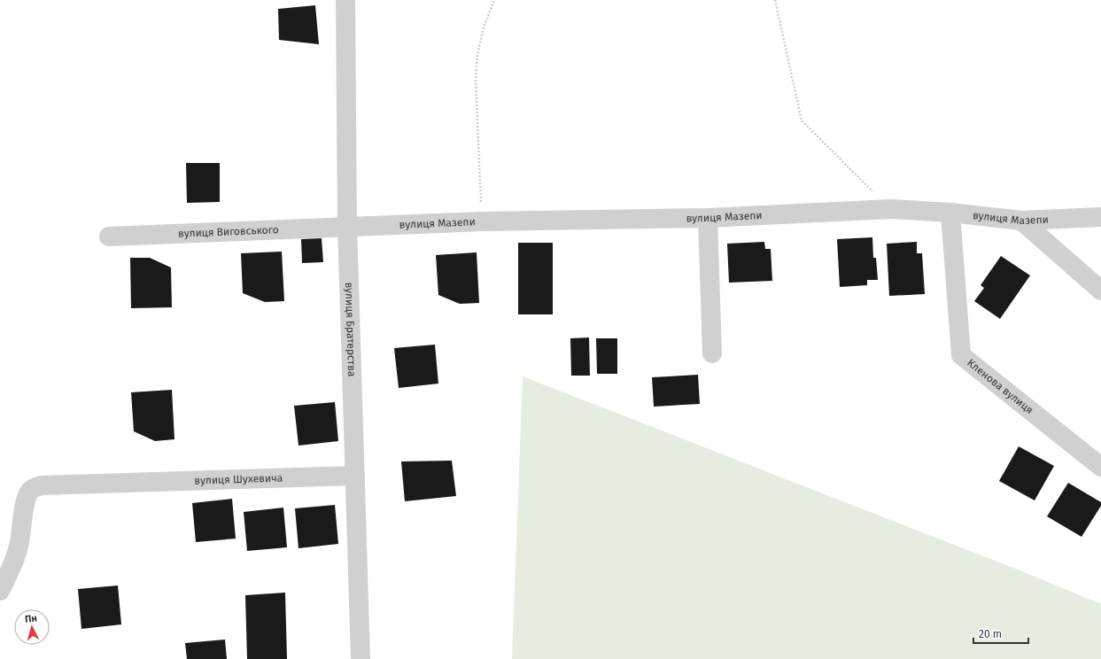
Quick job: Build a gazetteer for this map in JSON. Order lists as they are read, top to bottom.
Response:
{
  "streets": {
    "street": [
      "вулиця Мазепи",
      "вулиця Виговського",
      "вулиця Братерства",
      "Кленова вулиця",
      "вулиця Шухевича"
    ]
  },
  "crossings": [
    ["вулиця Мазепи", "вулиця Виговського"],
    ["вулиця Мазепи", "вулиця Братерства"],
    ["вулиця Мазепи", "Кленова вулиця"],
    ["вулиця Виговського", "вулиця Братерства"],
    ["вулиця Братерства", "вулиця Шухевича"]
  ],
  "scale_bar": "20 m",
  "north": "top"
}
